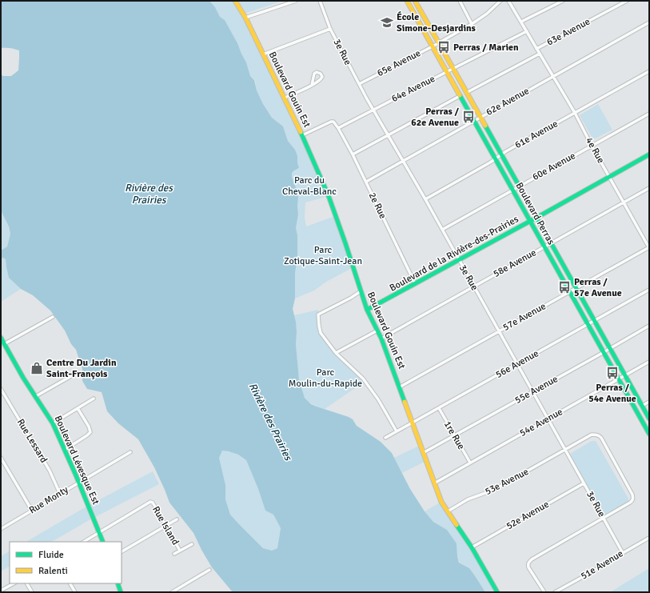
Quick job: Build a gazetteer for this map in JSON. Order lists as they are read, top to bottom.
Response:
{
  "streets": {
    "street": [
      "63e Avenue",
      "3e Rue",
      "65e Avenue",
      "64e Avenue",
      "Boulevard Gouin Est",
      "62e Avenue",
      "61e Avenue",
      "4e Rue",
      "60e Avenue",
      "2e Rue",
      "Boulevard Perras",
      "Boulevard de la Rivière-des-Prairies",
      "58e Avenue",
      "57e Avenue",
      "56e Avenue",
      "55e Avenue",
      "54e Avenue",
      "1re Rue",
      "Rue Lessard",
      "Boulevard Lévesque Est",
      "53e Avenue",
      "Rue Monty",
      "52e Avenue",
      "Rue Island",
      "51e Avenue"
    ]
  },
  "crossings": [
    ["63e Avenue", "4e Rue"],
    ["63e Avenue", "Boulevard Perras"],
    ["3e Rue", "65e Avenue"],
    ["3e Rue", "64e Avenue"],
    ["3e Rue", "62e Avenue"],
    ["3e Rue", "61e Avenue"],
    ["3e Rue", "60e Avenue"],
    ["3e Rue", "Boulevard de la Rivière-des-Prairies"],
    ["3e Rue", "58e Avenue"],
    ["3e Rue", "57e Avenue"],
    ["3e Rue", "56e Avenue"],
    ["3e Rue", "55e Avenue"],
    ["3e Rue", "54e Avenue"],
    ["3e Rue", "53e Avenue"],
    ["3e Rue", "52e Avenue"],
    ["3e Rue", "51e Avenue"],
    ["65e Avenue", "Boulevard Perras"],
    ["64e Avenue", "2e Rue"],
    ["64e Avenue", "Boulevard Perras"],
    ["Boulevard Gouin Est", "Boulevard de la Rivière-des-Prairies"],
    ["Boulevard Gouin Est", "58e Avenue"],
    ["Boulevard Gouin Est", "57e Avenue"],
    ["Boulevard Gouin Est", "56e Avenue"],
    ["Boulevard Gouin Est", "55e Avenue"],
    ["Boulevard Gouin Est", "54e Avenue"],
    ["Boulevard Gouin Est", "53e Avenue"],
    ["Boulevard Gouin Est", "52e Avenue"],
    ["62e Avenue", "4e Rue"],
    ["62e Avenue", "2e Rue"],
    ["62e Avenue", "Boulevard Perras"],
    ["61e Avenue", "4e Rue"],
    ["61e Avenue", "Boulevard Perras"],
    ["4e Rue", "60e Avenue"],
    ["4e Rue", "Boulevard de la Rivière-des-Prairies"],
    ["4e Rue", "58e Avenue"],
    ["4e Rue", "57e Avenue"],
    ["60e Avenue", "Boulevard Perras"],
    ["2e Rue", "Boulevard de la Rivière-des-Prairies"],
    ["Boulevard Perras", "Boulevard de la Rivière-des-Prairies"],
    ["Boulevard Perras", "58e Avenue"],
    ["Boulevard Perras", "57e Avenue"],
    ["Boulevard Perras", "56e Avenue"],
    ["Boulevard Perras", "55e Avenue"],
    ["Boulevard Perras", "54e Avenue"],
    ["56e Avenue", "1re Rue"],
    ["55e Avenue", "1re Rue"],
    ["54e Avenue", "1re Rue"],
    ["Rue Lessard", "Rue Monty"],
    ["Boulevard Lévesque Est", "Rue Monty"],
    ["Boulevard Lévesque Est", "Rue Island"]
  ],
  "water": ["Rivière des Prairies"],
  "parks": ["Parc du Cheval-Blanc", "Parc Zotique-Saint-Jean", "Parc Moulin-du-Rapide"],
  "places": {
    "school or university": ["École Simone-Desjardins"],
    "bus stop": [
      "Perras / Marien",
      "Perras / 62e Avenue",
      "Perras / 57e Avenue",
      "Perras / 54e Avenue"
    ],
    "shop": ["Centre Du Jardin Saint-François"]
  },
  "legend": ["Fluide", "Ralenti"]
}
